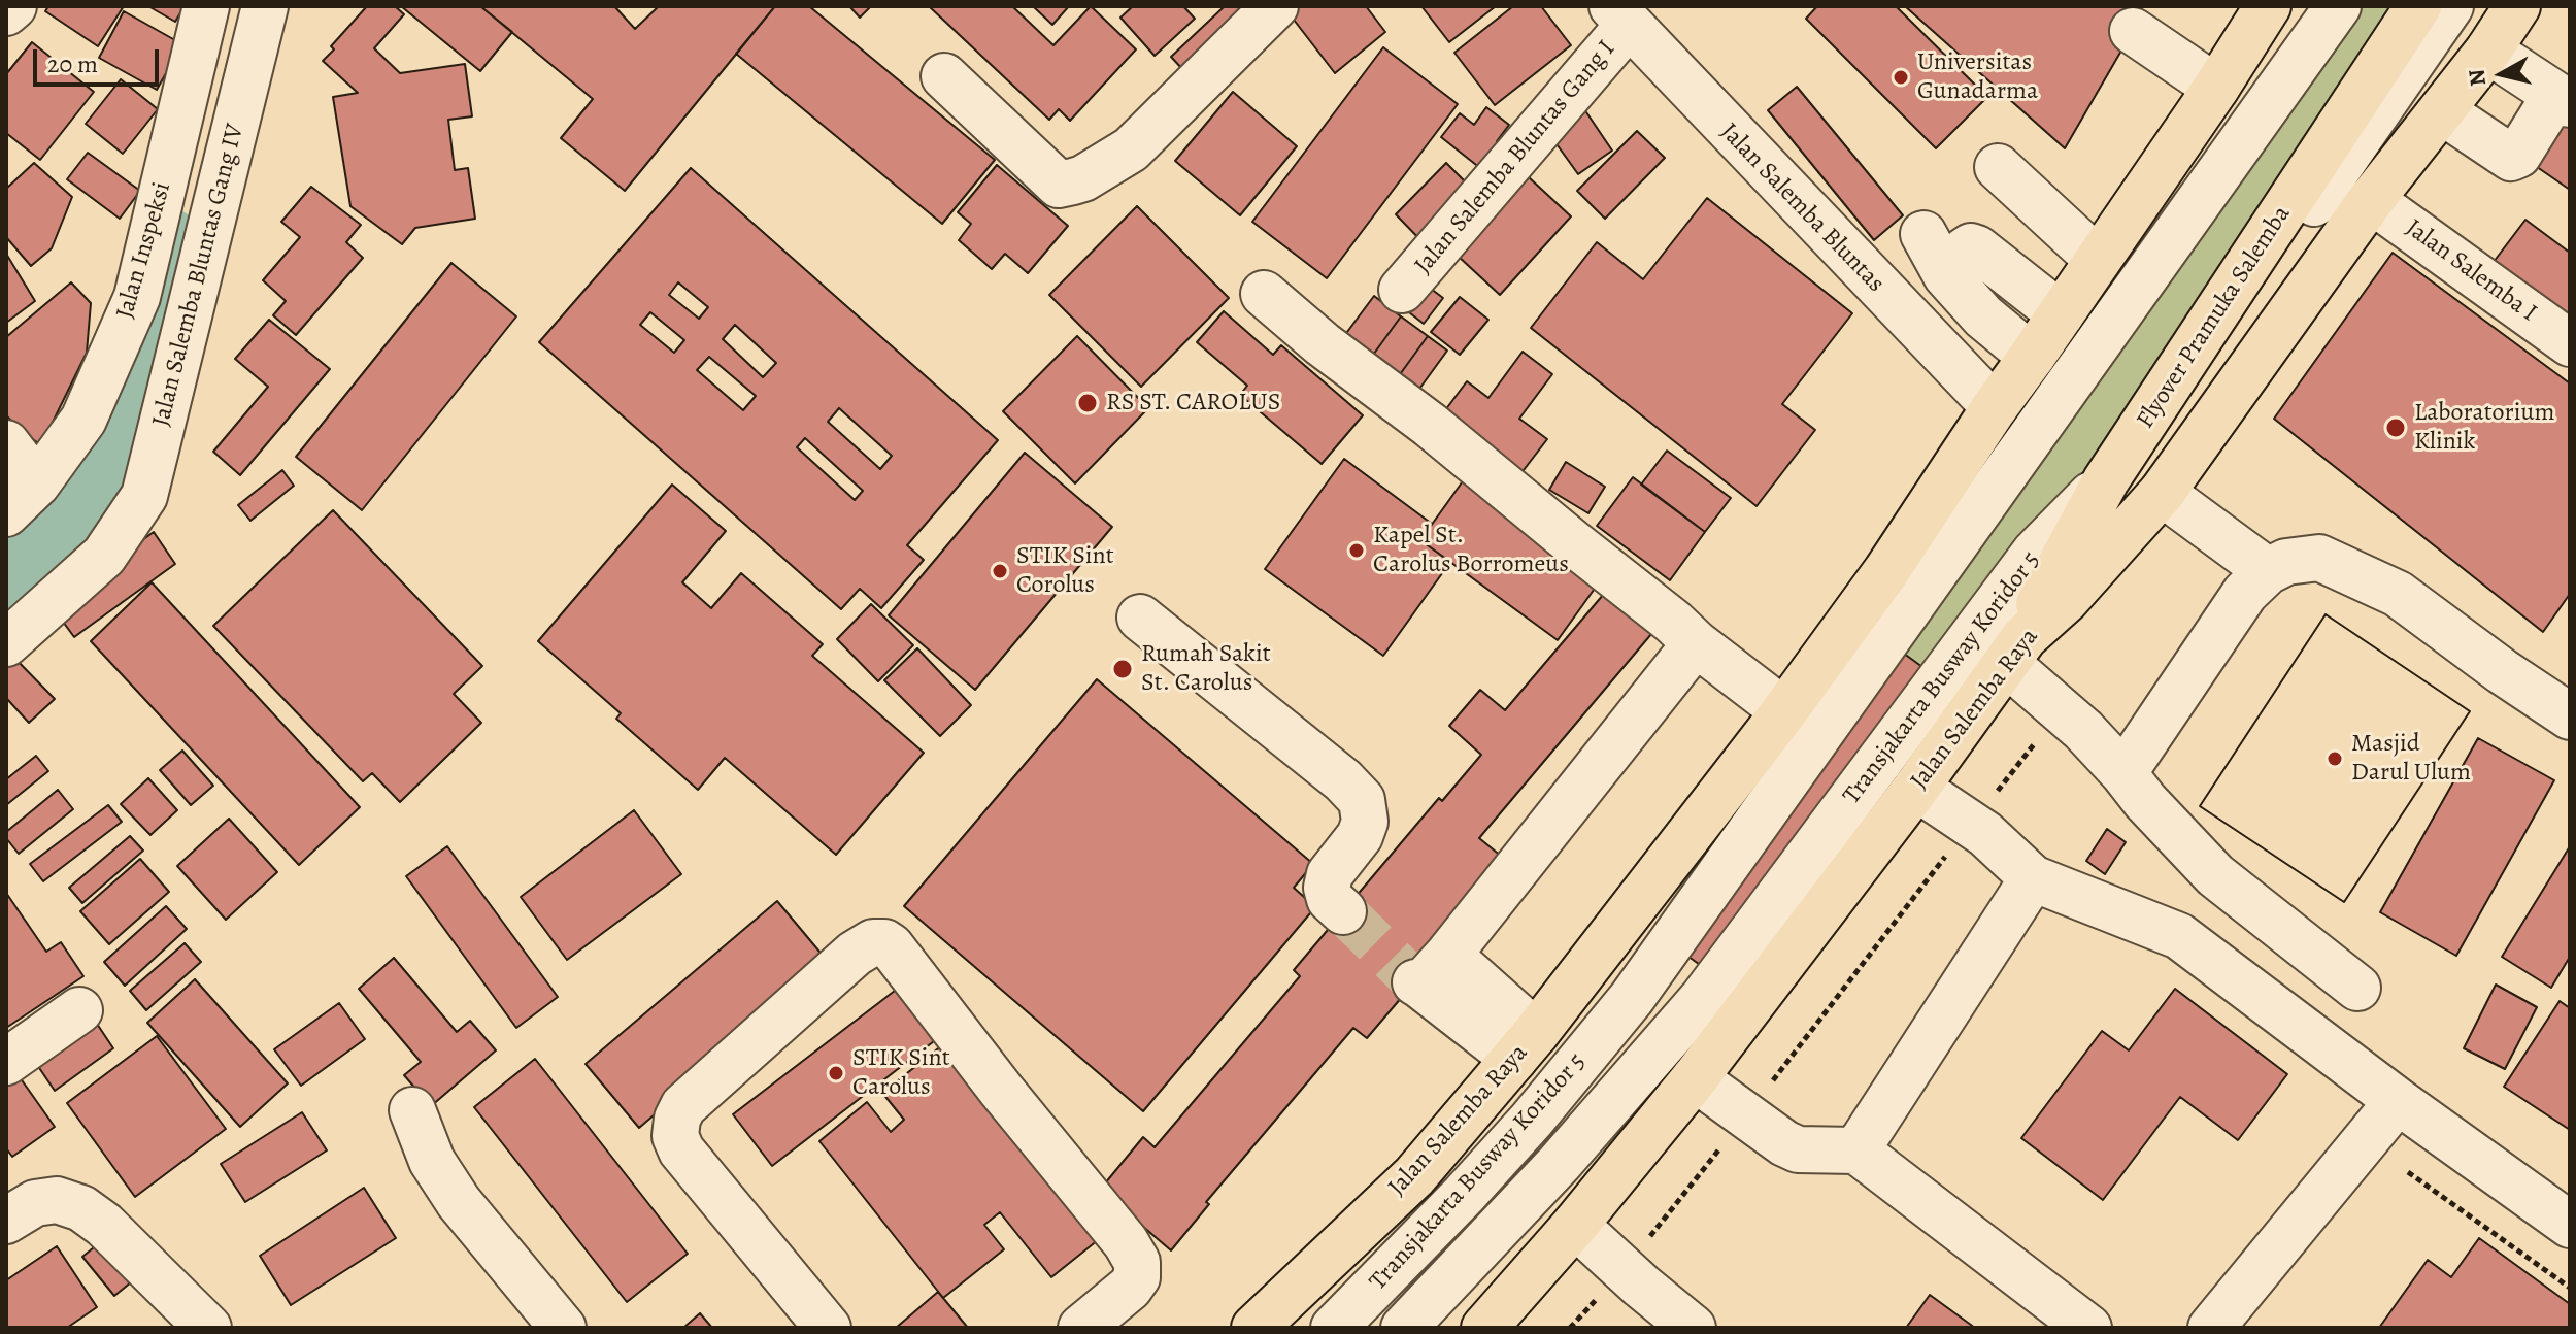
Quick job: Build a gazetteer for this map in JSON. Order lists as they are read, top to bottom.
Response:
{
  "streets": {
    "main road": ["Flyover Pramuka Salemba", "Jalan Salemba Raya"],
    "street": [
      "Jalan Salemba Bluntas Gang I",
      "Jalan Salemba Bluntas",
      "Jalan Inspeksi",
      "Jalan Salemba I",
      "Jalan Salemba Bluntas Gang IV",
      "Transjakarta Busway Koridor 5"
    ]
  },
  "crossings": [
    ["Jalan Salemba Bluntas Gang I", "Jalan Salemba Bluntas"],
    ["Jalan Salemba Bluntas", "Jalan Salemba Raya"],
    ["Jalan Salemba I", "Jalan Salemba Raya"],
    ["Flyover Pramuka Salemba", "Transjakarta Busway Koridor 5"],
    ["Flyover Pramuka Salemba", "Jalan Salemba Raya"]
  ],
  "places": [
    "Universitas Gunadarma",
    "RS ST. CAROLUS",
    "Laboratorium Klinik",
    "Kapel St. Carolus Borromeus",
    "STIK Sint Corolus",
    "Rumah Sakit St. Carolus",
    "Masjid Darul Ulum",
    "STIK Sint Carolus"
  ],
  "scale_bar": "20 m",
  "north": "left"
}
